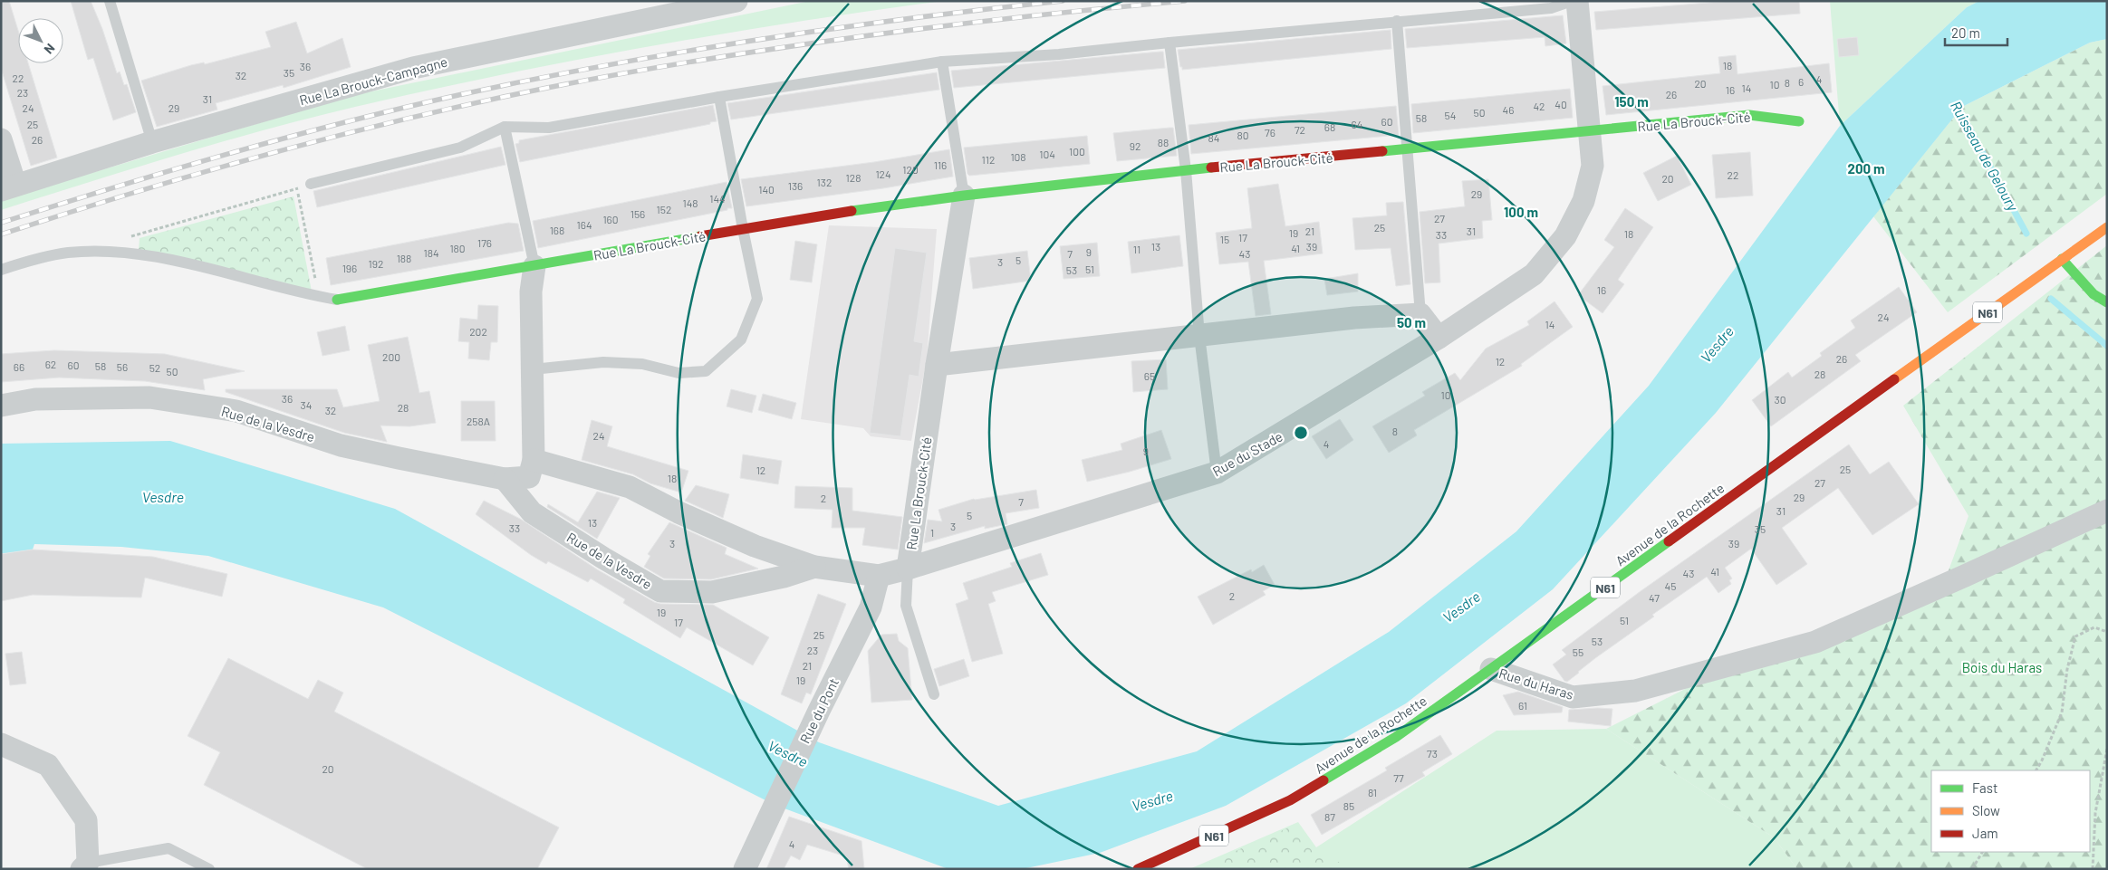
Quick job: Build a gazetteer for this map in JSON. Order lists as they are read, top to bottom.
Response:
{
  "streets": {
    "street": [
      "Rue La Brouck-Campagne",
      "Rue La Brouck-Cité",
      "N61",
      "Rue de la Vesdre",
      "Rue du Stade",
      "Avenue de la Rochette",
      "Rue du Haras",
      "Rue du Pont"
    ]
  },
  "crossings": [
    ["Rue La Brouck-Cité", "Rue de la Vesdre"],
    ["Rue La Brouck-Cité", "Rue du Stade"],
    ["Rue de la Vesdre", "Rue du Stade"],
    ["Rue de la Vesdre", "Rue du Pont"],
    ["Rue du Stade", "Rue du Pont"],
    ["Avenue de la Rochette", "Rue du Haras"]
  ],
  "water": ["Ruisseau de Geloury", "Vesdre"],
  "parks": ["Bois du Haras"],
  "house_numbers": [
    "18",
    "36",
    "35",
    "32",
    "22",
    "4",
    "6",
    "8",
    "20",
    "10",
    "14",
    "16",
    "23",
    "26",
    "31",
    "40",
    "42",
    "24",
    "29",
    "46",
    "50",
    "54",
    "58",
    "60",
    "25",
    "64",
    "68",
    "72",
    "76",
    "80",
    "84",
    "26",
    "88",
    "92",
    "100",
    "104",
    "108",
    "112",
    "116",
    "120",
    "124",
    "22",
    "128",
    "20",
    "132",
    "136",
    "140",
    "29",
    "144",
    "148",
    "152",
    "156",
    "27",
    "160",
    "164",
    "25",
    "168",
    "21",
    "31",
    "19",
    "18",
    "33",
    "17",
    "15",
    "176",
    "13",
    "39",
    "180",
    "41",
    "11",
    "9",
    "184",
    "7",
    "43",
    "188",
    "5",
    "3",
    "192",
    "196",
    "51",
    "53",
    "16",
    "24",
    "14",
    "202",
    "200",
    "26",
    "12",
    "62",
    "60",
    "58",
    "66",
    "56",
    "52",
    "50",
    "28",
    "65",
    "10",
    "36",
    "30",
    "34",
    "28",
    "32",
    "258A",
    "8",
    "24",
    "4",
    "9",
    "25",
    "12",
    "18",
    "27",
    "29",
    "2",
    "7",
    "31",
    "5",
    "13",
    "3",
    "33",
    "35",
    "1",
    "3",
    "39",
    "41",
    "43",
    "45",
    "2",
    "47",
    "19",
    "51",
    "17",
    "25",
    "53",
    "23",
    "55",
    "21",
    "19",
    "61",
    "73",
    "20",
    "77",
    "81",
    "85",
    "87",
    "4"
  ],
  "legend": ["Fast", "Slow", "Jam"],
  "scale_bar": "20 m",
  "north": "bottom right",
  "rings": [
    "150 m",
    "200 m",
    "100 m",
    "50 m"
  ]
}
